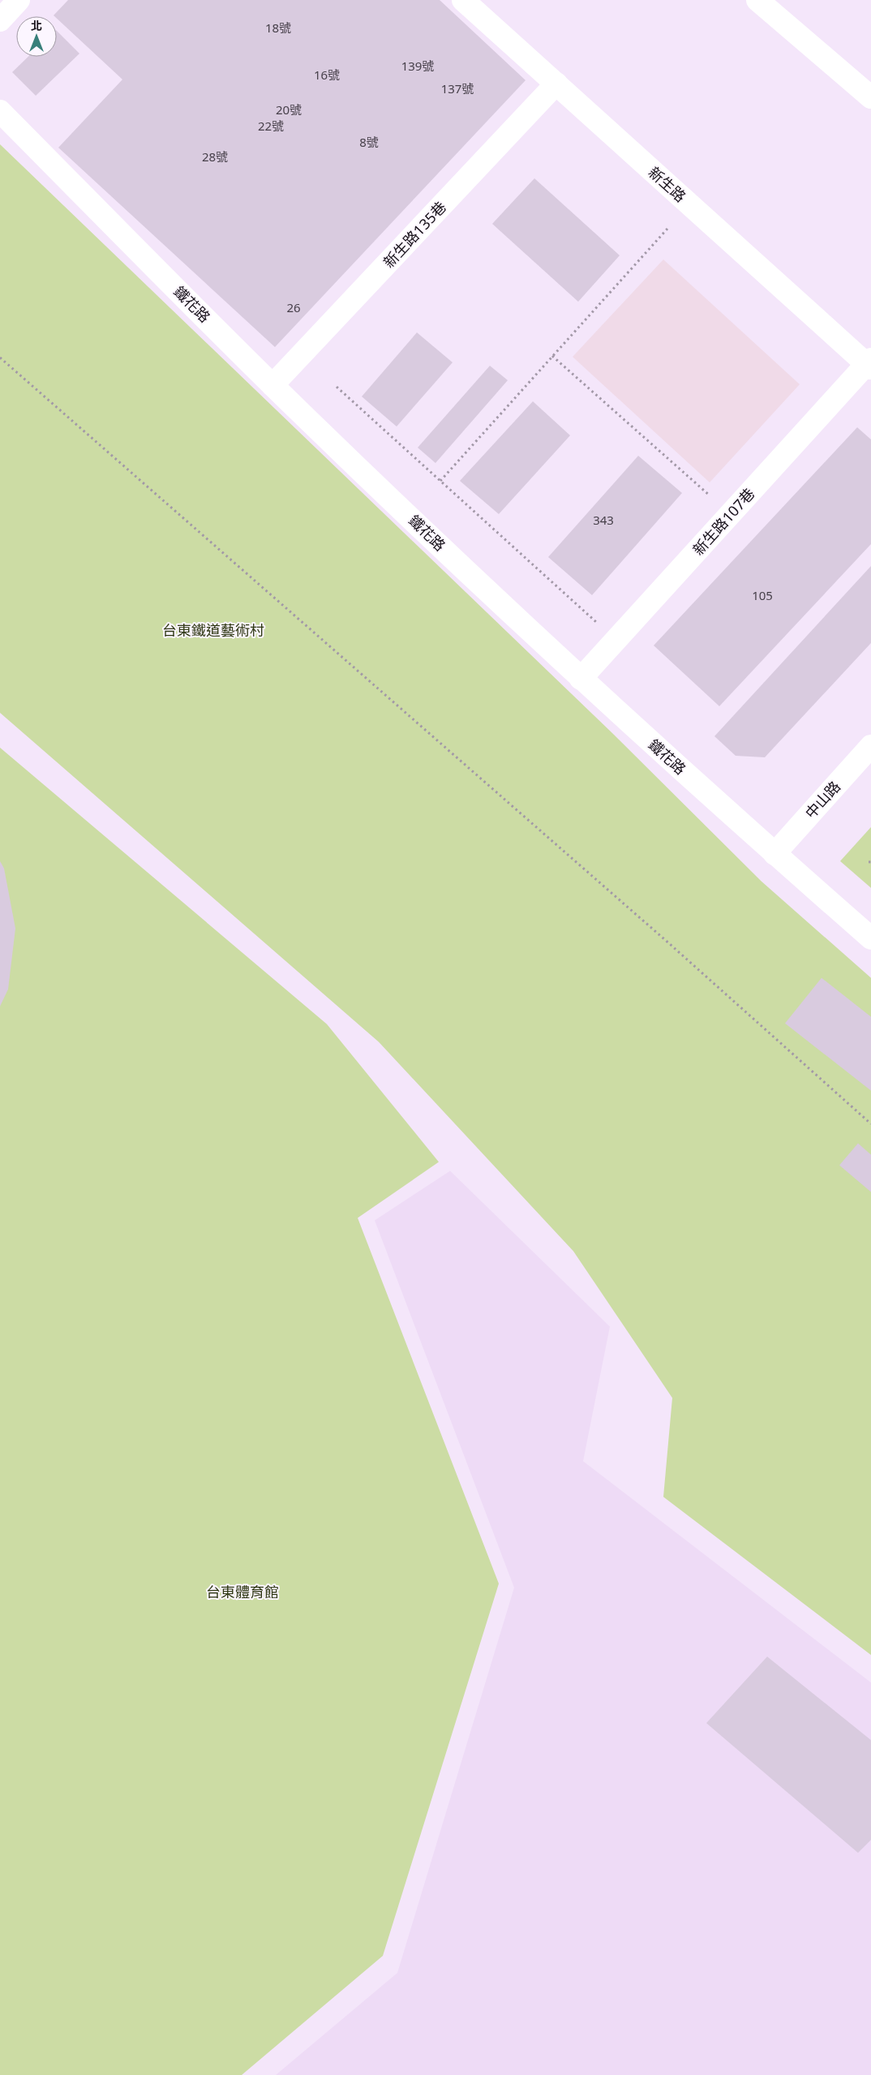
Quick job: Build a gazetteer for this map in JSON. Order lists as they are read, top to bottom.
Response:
{
  "streets": {
    "street": [
      "新生路",
      "新生路135巷",
      "鐵花路",
      "新生路107巷",
      "中山路"
    ]
  },
  "crossings": [
    ["新生路", "新生路135巷"],
    ["新生路", "新生路107巷"],
    ["新生路135巷", "鐵花路"],
    ["鐵花路", "新生路107巷"],
    ["鐵花路", "中山路"]
  ],
  "parks": ["台東鐵道藝術村", "台東體育館"],
  "house_numbers": [
    "18號",
    "139號",
    "16號",
    "137號",
    "20號",
    "22號",
    "8號",
    "28號",
    "26",
    "343",
    "105"
  ],
  "north": "top"
}
